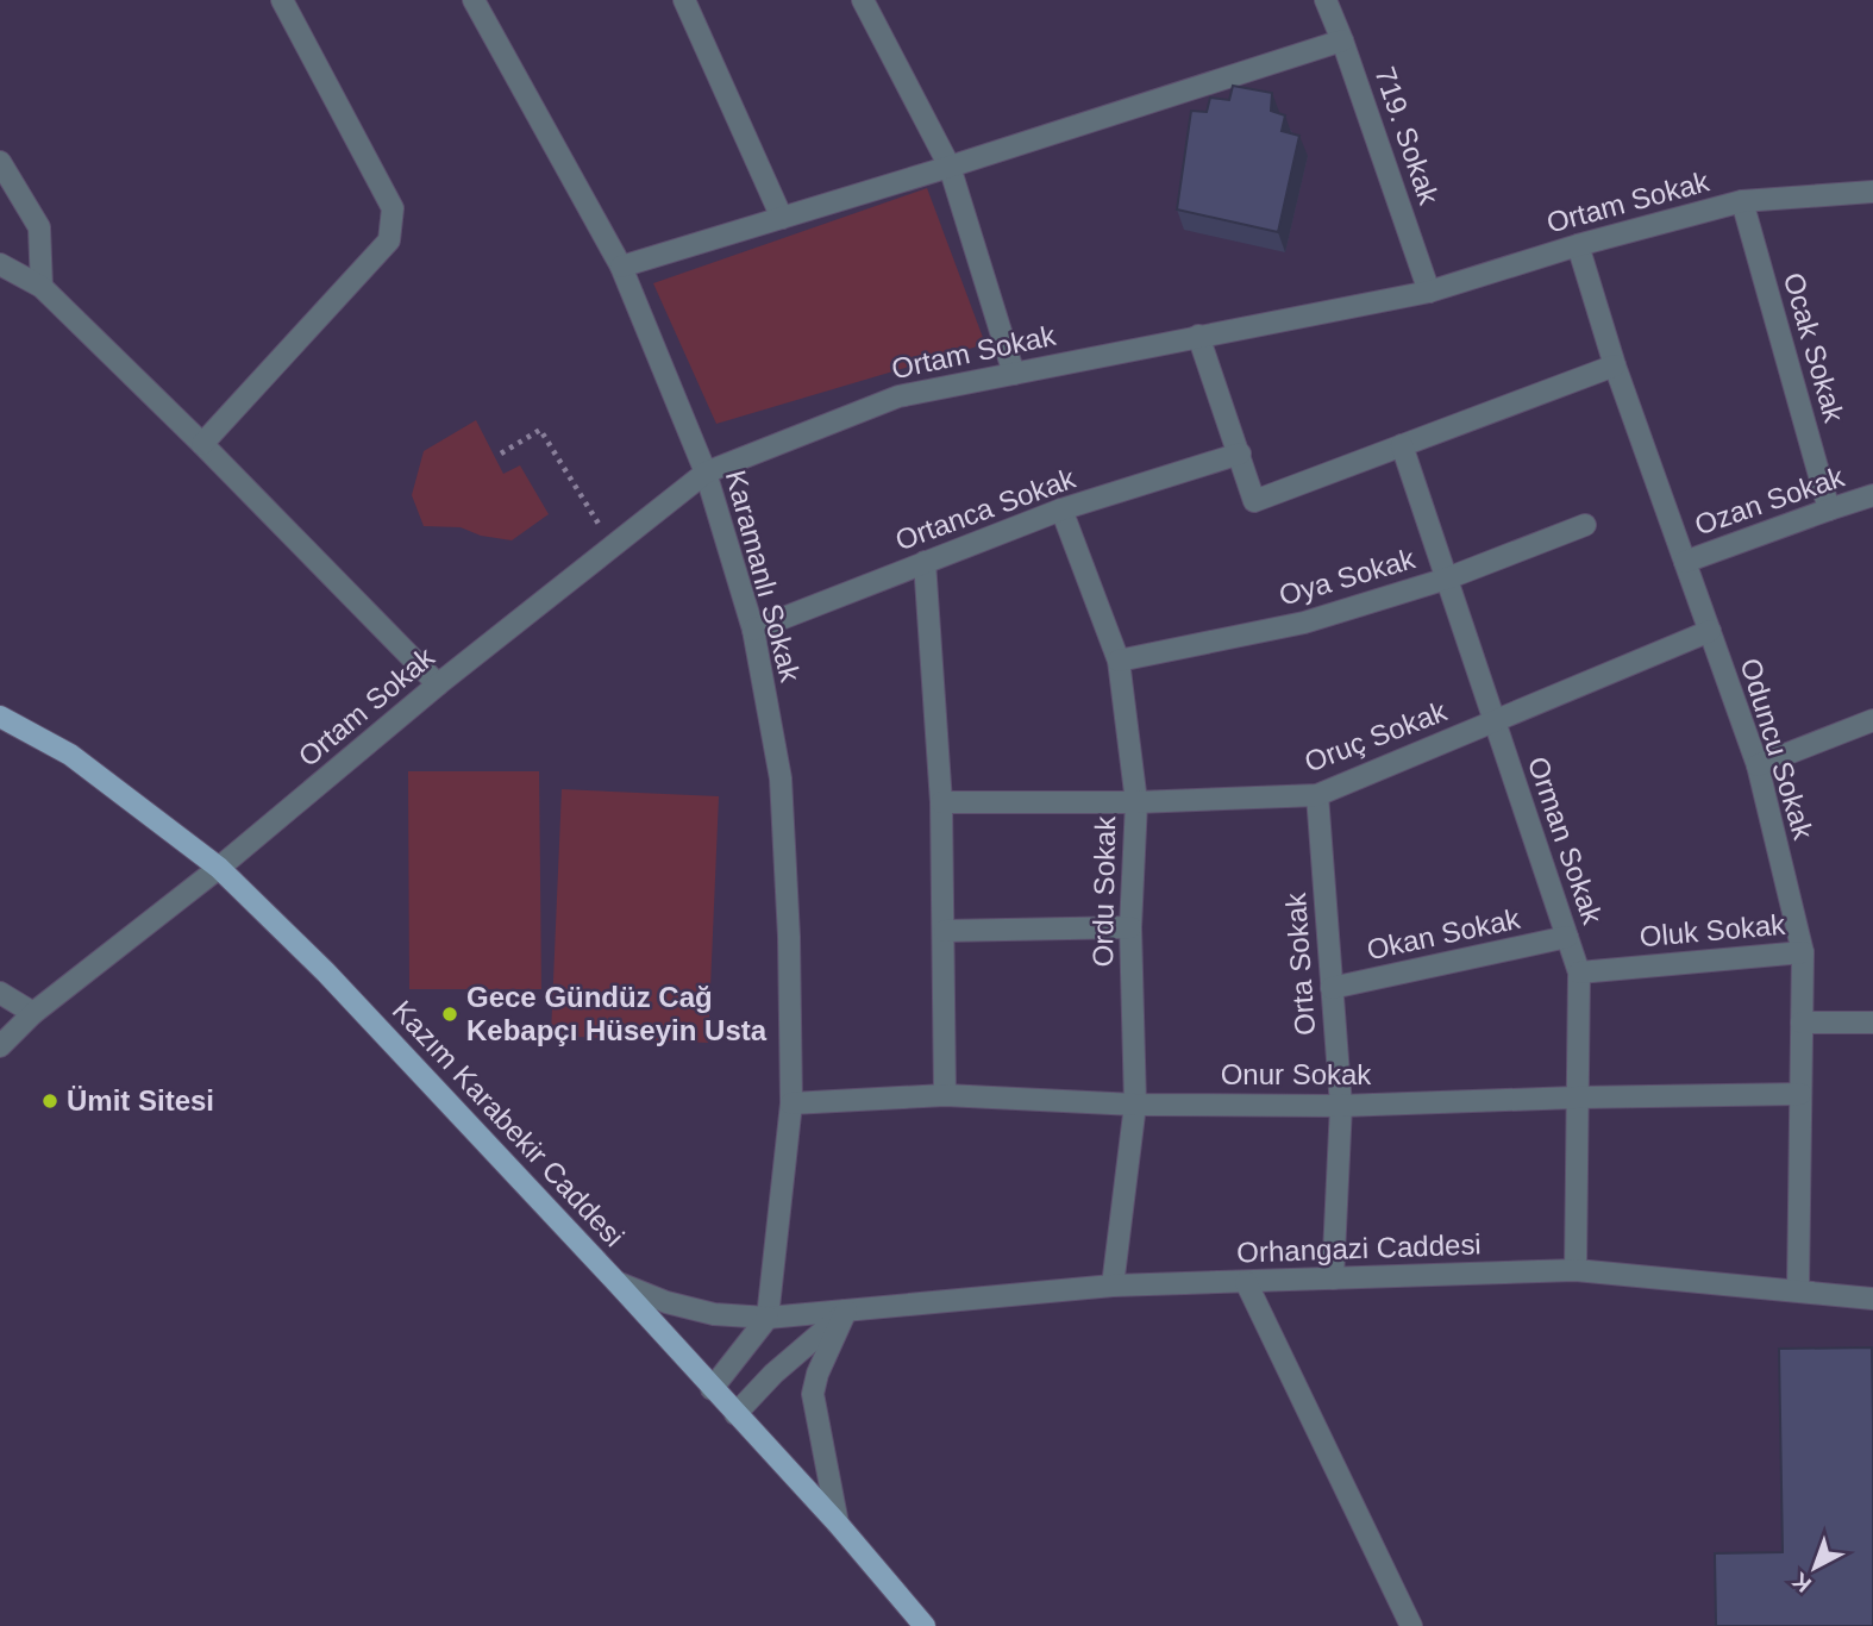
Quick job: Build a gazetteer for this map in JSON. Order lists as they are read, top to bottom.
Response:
{
  "streets": {
    "main road": ["Kazım Karabekir Caddesi"],
    "street": [
      "719. Sokak",
      "Ortam Sokak",
      "Ocak Sokak",
      "Ozan Sokak",
      "Ortanca Sokak",
      "Karamanlı Sokak",
      "Oya Sokak",
      "Oruç Sokak",
      "Oduncu Sokak",
      "Orman Sokak",
      "Ordu Sokak",
      "Oluk Sokak",
      "Okan Sokak",
      "Orta Sokak",
      "Onur Sokak",
      "Orhangazi Caddesi"
    ]
  },
  "crossings": [
    ["719. Sokak", "Ortam Sokak"],
    ["Ortam Sokak", "Ocak Sokak"],
    ["Ortam Sokak", "Karamanlı Sokak"],
    ["Ortam Sokak", "Oduncu Sokak"],
    ["Ortam Sokak", "Kazım Karabekir Caddesi"],
    ["Ocak Sokak", "Ozan Sokak"],
    ["Ozan Sokak", "Oduncu Sokak"],
    ["Ortanca Sokak", "Karamanlı Sokak"],
    ["Ortanca Sokak", "Ordu Sokak"],
    ["Karamanlı Sokak", "Onur Sokak"],
    ["Karamanlı Sokak", "Orhangazi Caddesi"],
    ["Oya Sokak", "Orman Sokak"],
    ["Oya Sokak", "Ordu Sokak"],
    ["Oruç Sokak", "Oduncu Sokak"],
    ["Oruç Sokak", "Orman Sokak"],
    ["Oruç Sokak", "Ordu Sokak"],
    ["Oruç Sokak", "Orta Sokak"],
    ["Oduncu Sokak", "Oluk Sokak"],
    ["Oduncu Sokak", "Onur Sokak"],
    ["Oduncu Sokak", "Orhangazi Caddesi"],
    ["Orman Sokak", "Oluk Sokak"],
    ["Orman Sokak", "Okan Sokak"],
    ["Orman Sokak", "Onur Sokak"],
    ["Orman Sokak", "Orhangazi Caddesi"],
    ["Ordu Sokak", "Onur Sokak"],
    ["Ordu Sokak", "Orhangazi Caddesi"],
    ["Okan Sokak", "Orta Sokak"],
    ["Orta Sokak", "Onur Sokak"],
    ["Orta Sokak", "Orhangazi Caddesi"],
    ["Kazım Karabekir Caddesi", "Orhangazi Caddesi"]
  ],
  "places": ["Gece Gündüz Cağ Kebapçı Hüseyin Usta", "Ümit Sitesi"],
  "north": "bottom left"
}
